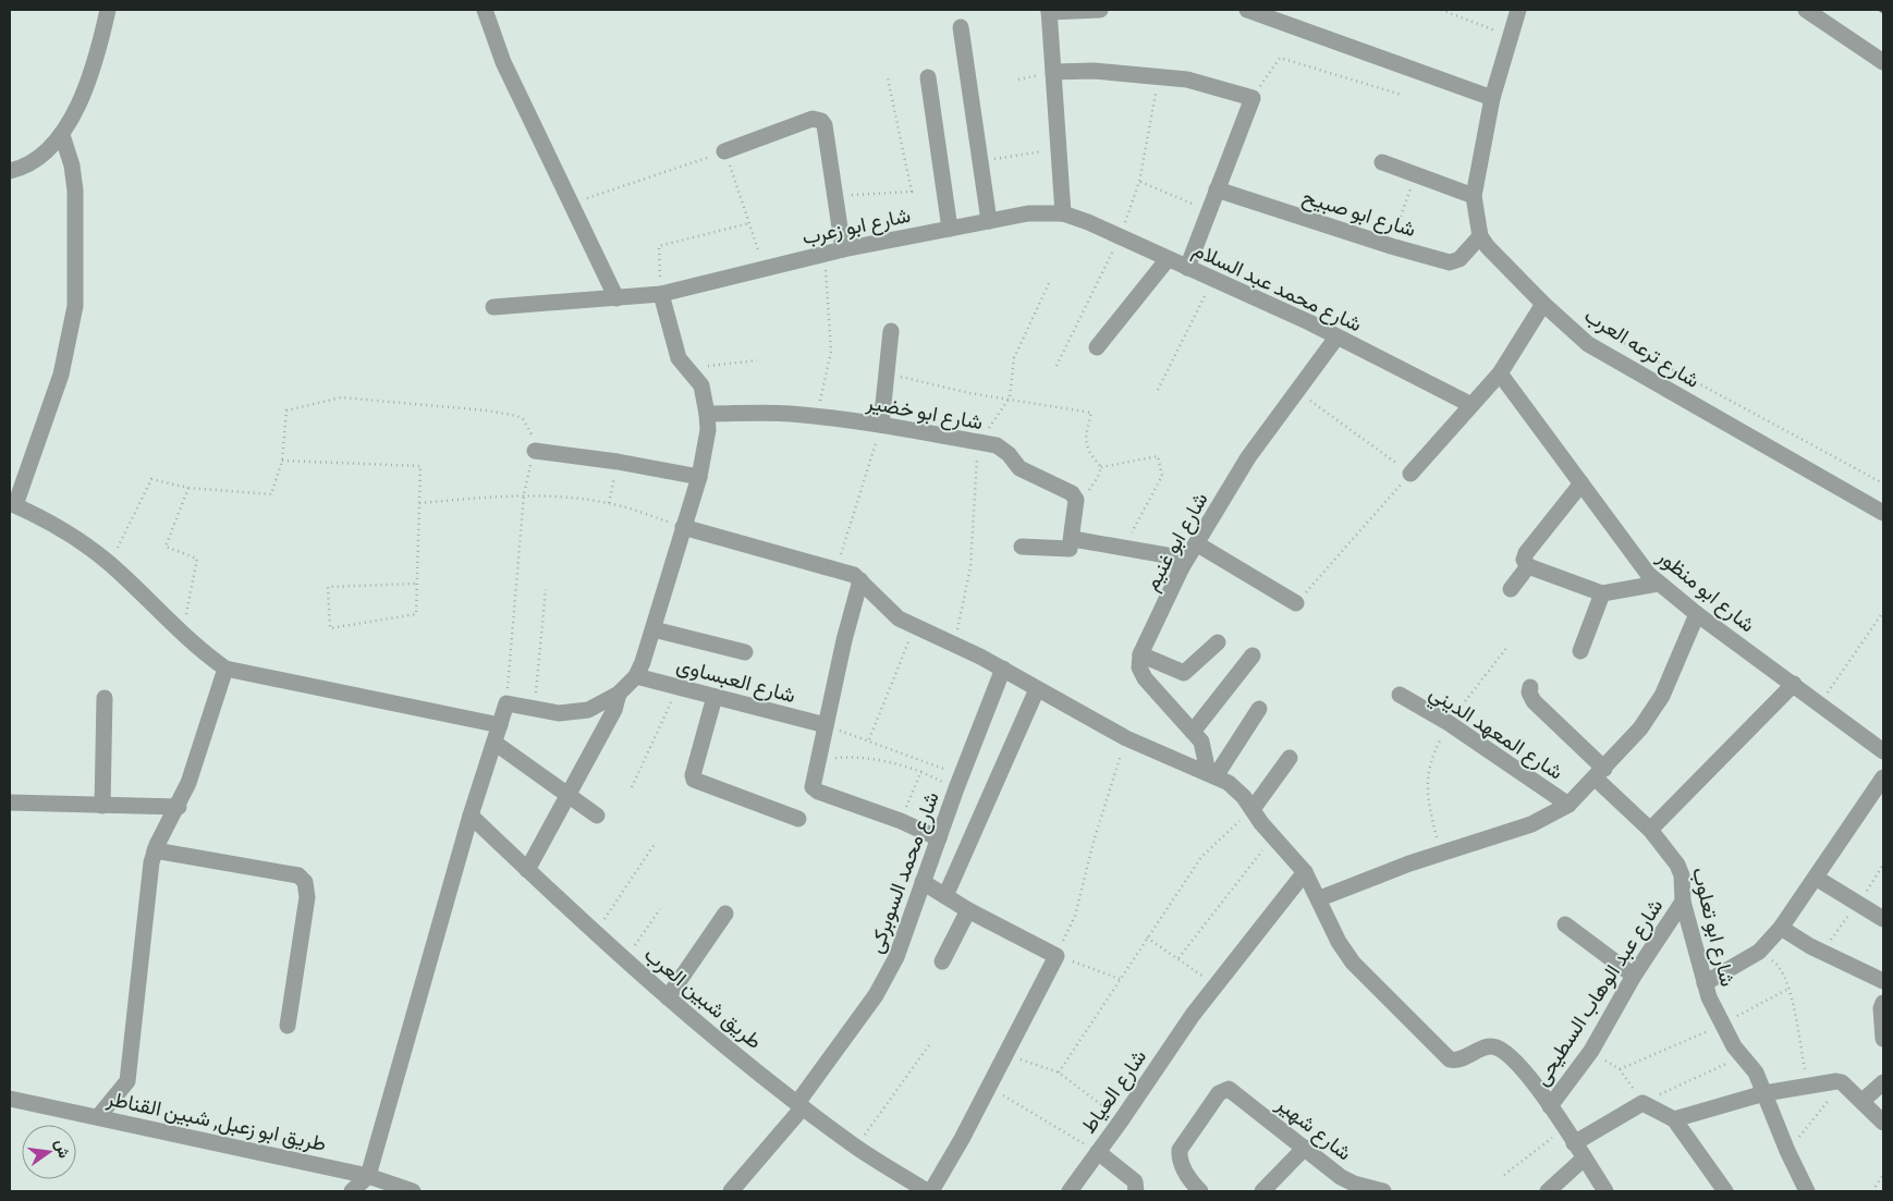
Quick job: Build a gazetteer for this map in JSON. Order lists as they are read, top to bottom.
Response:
{
  "streets": {
    "street": [
      "شارع ابو صبيح",
      "شارع ابو زعرب",
      "شارع محمد عبد السلام",
      "شارع ترعه العرب",
      "شارع ابو خضير",
      "شارع ابو غنيم",
      "شارع ابو منظور",
      "شارع العبساوى",
      "شارع المعهد الديني",
      "شارع محمد السوبركى",
      "شارع ابو تعلوب",
      "شارع عبد الوهاب السطيحى",
      "طريق شبين العرب",
      "شارع العياط",
      "طريق ابو زعبل, شبين القناطر",
      "شارع شهير"
    ]
  },
  "crossings": [
    ["شارع ابو صبيح", "شارع ترعه العرب"],
    ["شارع ابو زعرب", "شارع محمد عبد السلام"],
    ["شارع محمد عبد السلام", "شارع ابو غنيم"],
    ["شارع محمد السوبركى", "طريق شبين العرب"],
    ["شارع ابو تعلوب", "شارع عبد الوهاب السطيحى"]
  ],
  "north": "right"
}
